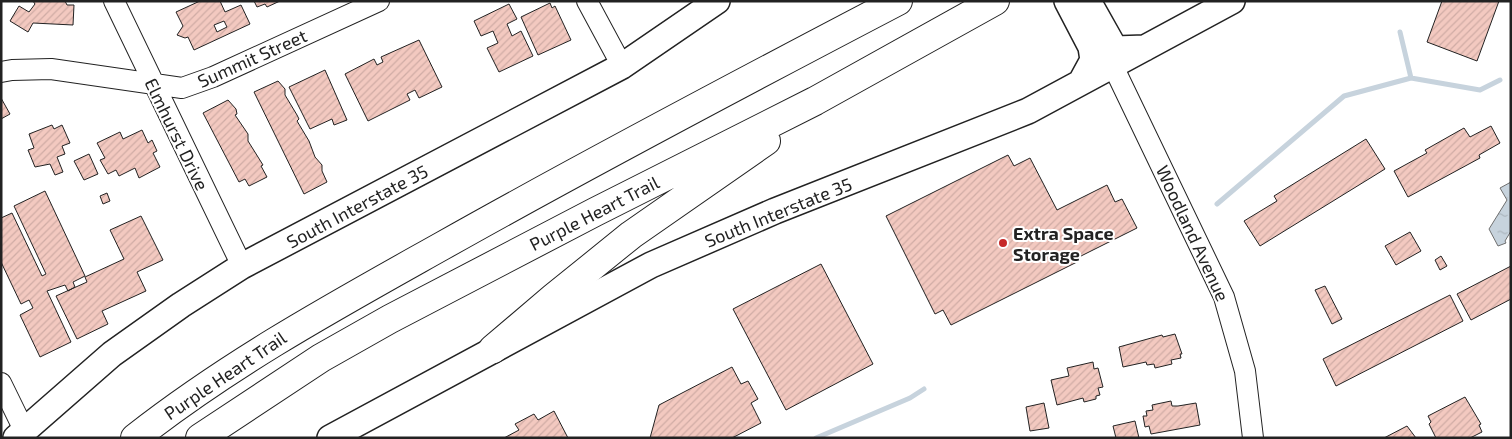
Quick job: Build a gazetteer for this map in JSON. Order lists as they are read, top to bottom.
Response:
{
  "streets": {
    "highway": ["Purple Heart Trail"],
    "main road": ["South Interstate 35"],
    "street": ["Summit Street", "Elmhurst Drive", "Woodland Avenue"]
  },
  "crossings": [
    ["Summit Street", "Elmhurst Drive"],
    ["Elmhurst Drive", "South Interstate 35"],
    ["South Interstate 35", "Woodland Avenue"]
  ],
  "places": ["Extra Space Storage"]
}
